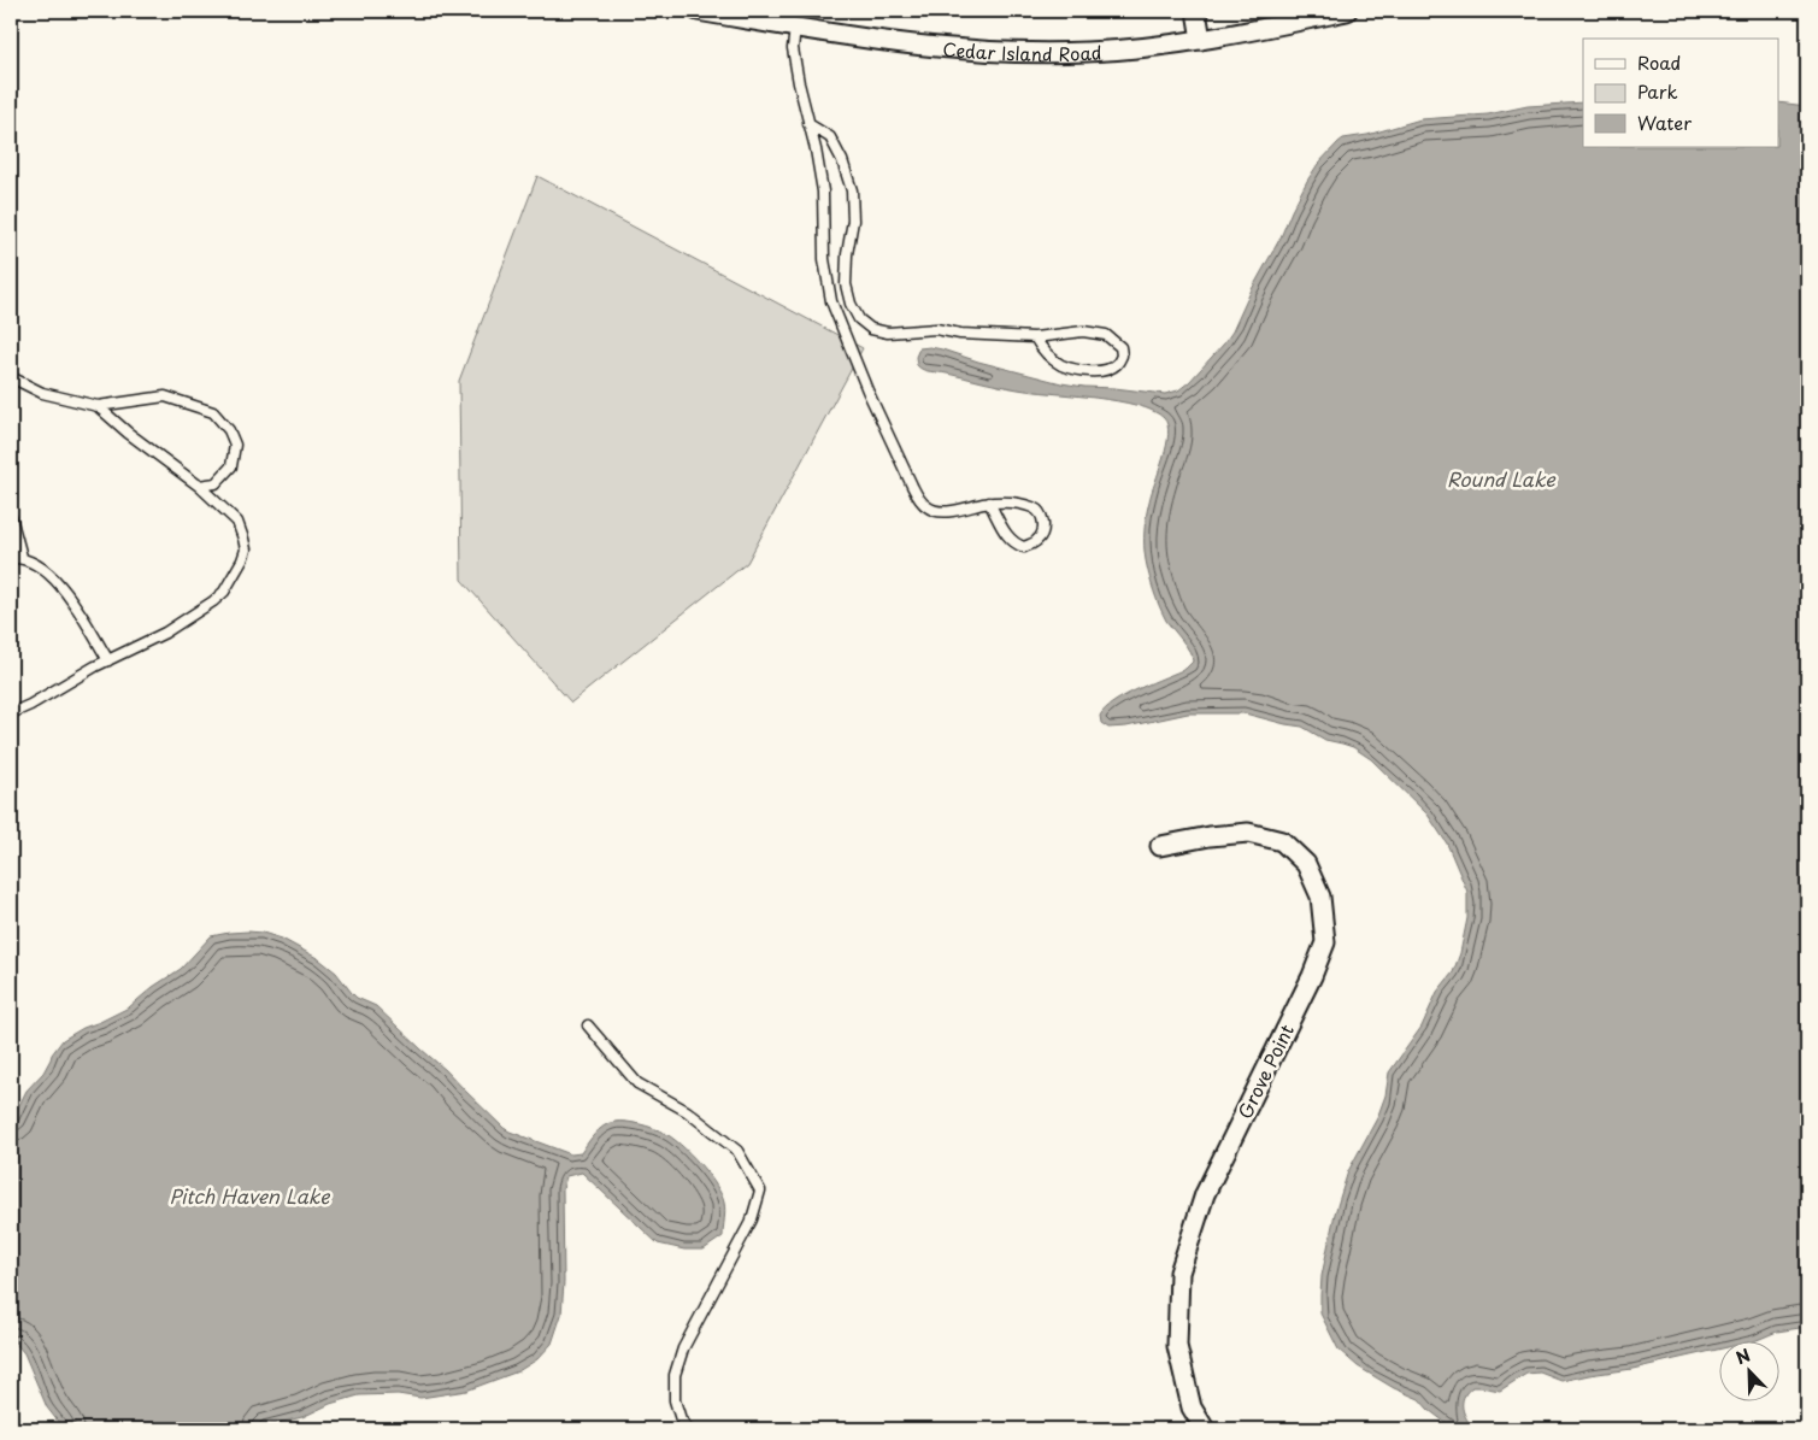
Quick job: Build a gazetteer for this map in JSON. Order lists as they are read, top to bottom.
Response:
{
  "streets": {
    "street": ["Cedar Island Road", "Grove Point"]
  },
  "water": ["Round Lake", "Pitch Haven Lake"],
  "legend": ["Road", "Park", "Water"],
  "north": "top left"
}
